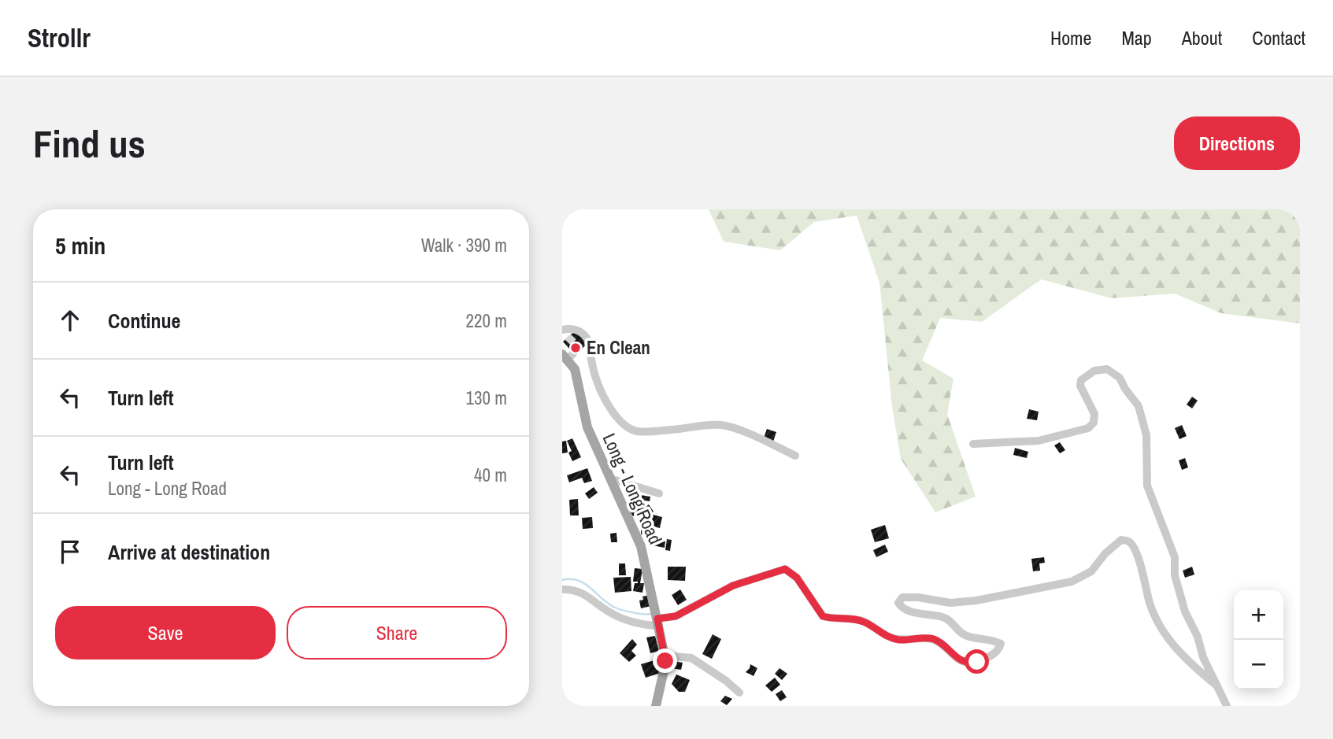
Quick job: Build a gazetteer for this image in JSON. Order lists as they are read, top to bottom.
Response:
{
  "streets": {
    "main road": ["Long - Long Road"]
  },
  "places": ["En Clean"],
  "page": {
    "header": "Strollr",
    "nav": [
      "Home",
      "Map",
      "About",
      "Contact"
    ],
    "buttons": [
      "Directions",
      ["Save", "Share"]
    ],
    "title": "Find us",
    "heading": ["5 min", "Walk · 390 m"],
    "list": [
      ["Continue", "220 m"],
      ["Turn left", "130 m"],
      ["Turn left", "Long - Long Road", "40 m"],
      "Arrive at destination"
    ],
    "map_buttons": ["+", "−"]
  }
}
